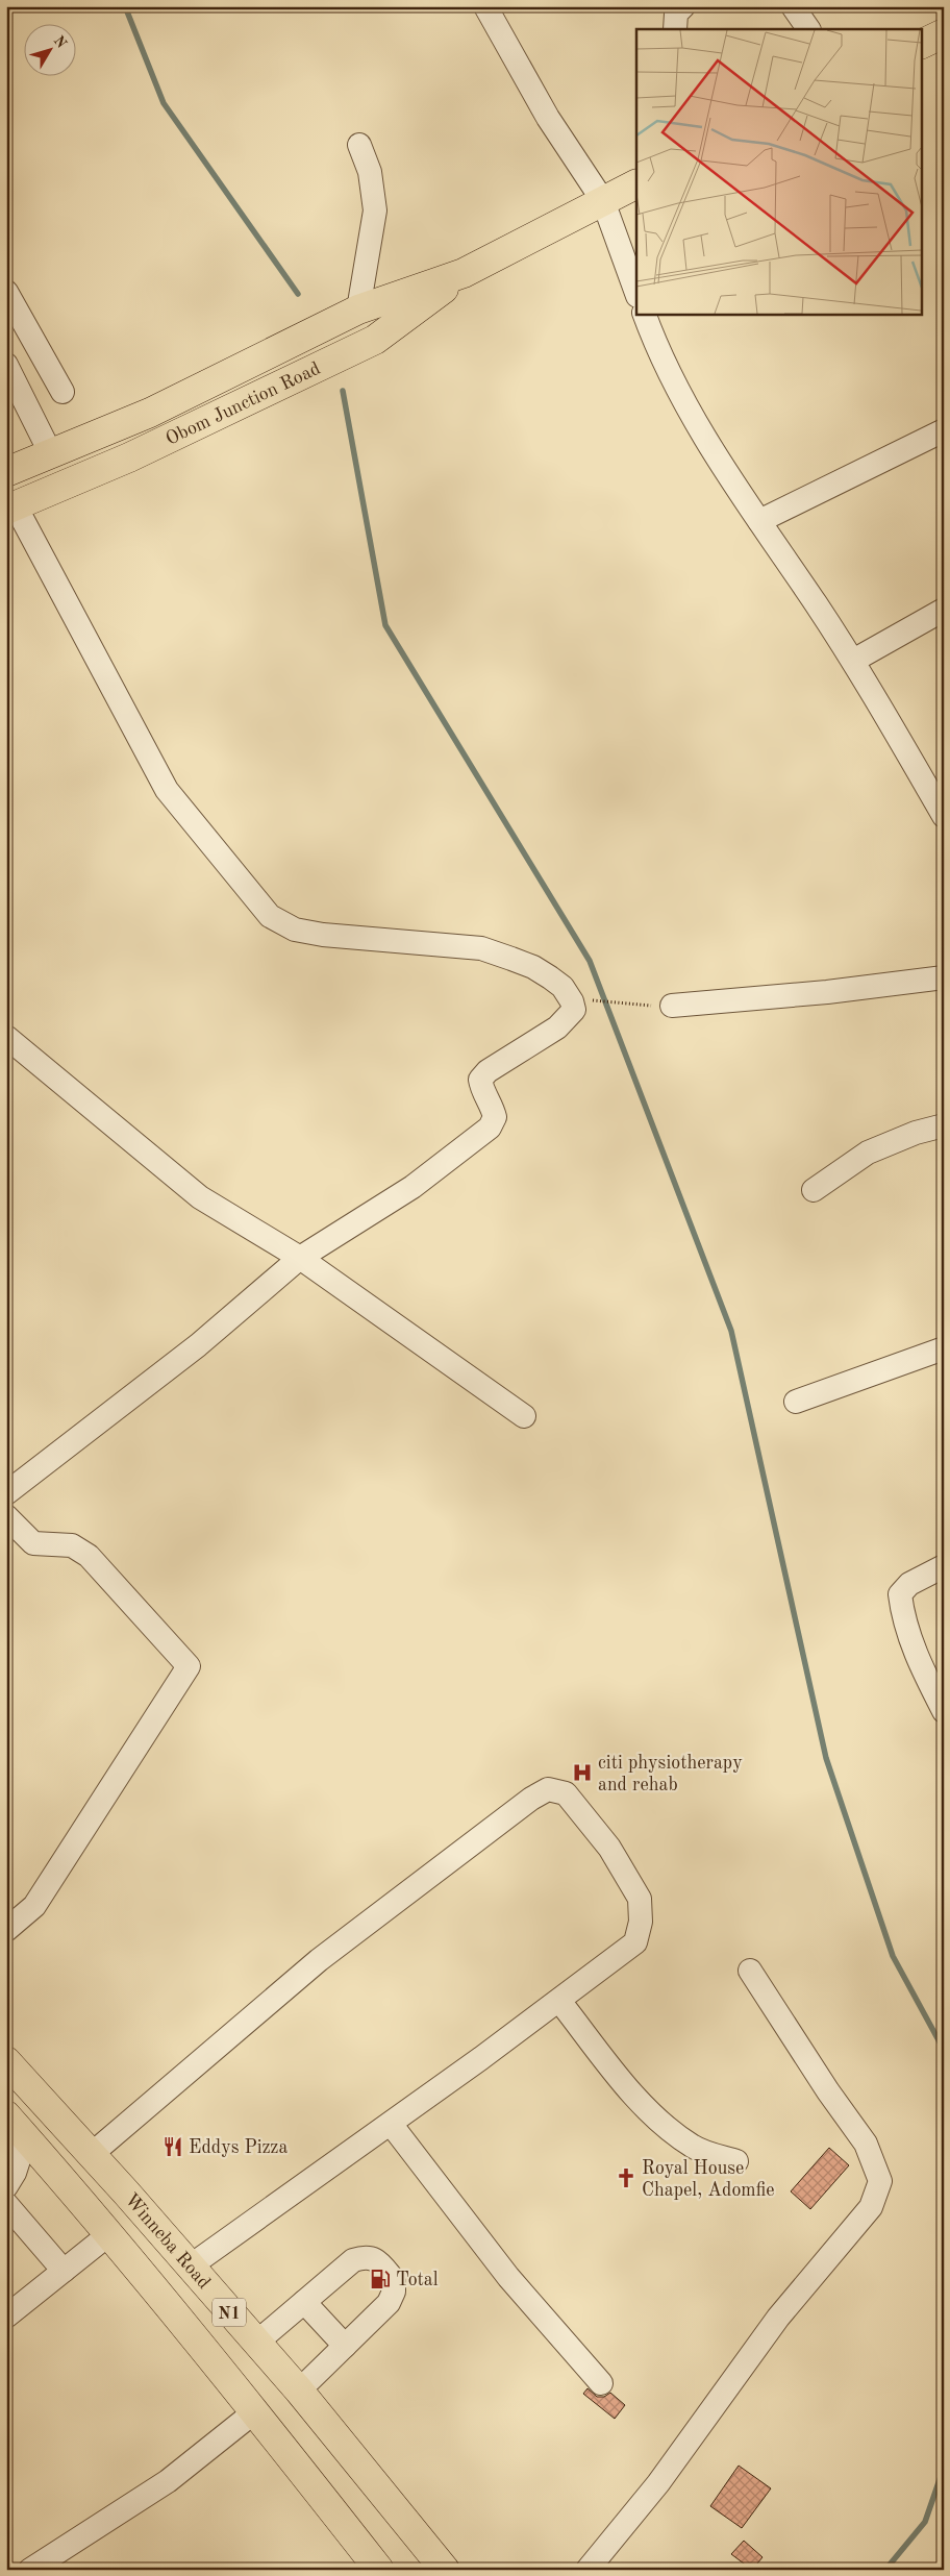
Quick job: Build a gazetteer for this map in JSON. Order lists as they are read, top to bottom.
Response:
{
  "streets": {
    "main road": ["Obom Junction Road", "Winneba Road", "N1"]
  },
  "places": {
    "hospital": ["citi physiotherapy and rehab"],
    "restaurant": ["Eddys Pizza"],
    "church": ["Royal House Chapel, Adomfie"],
    "fuel station": ["Total"]
  },
  "north": "top right"
}
